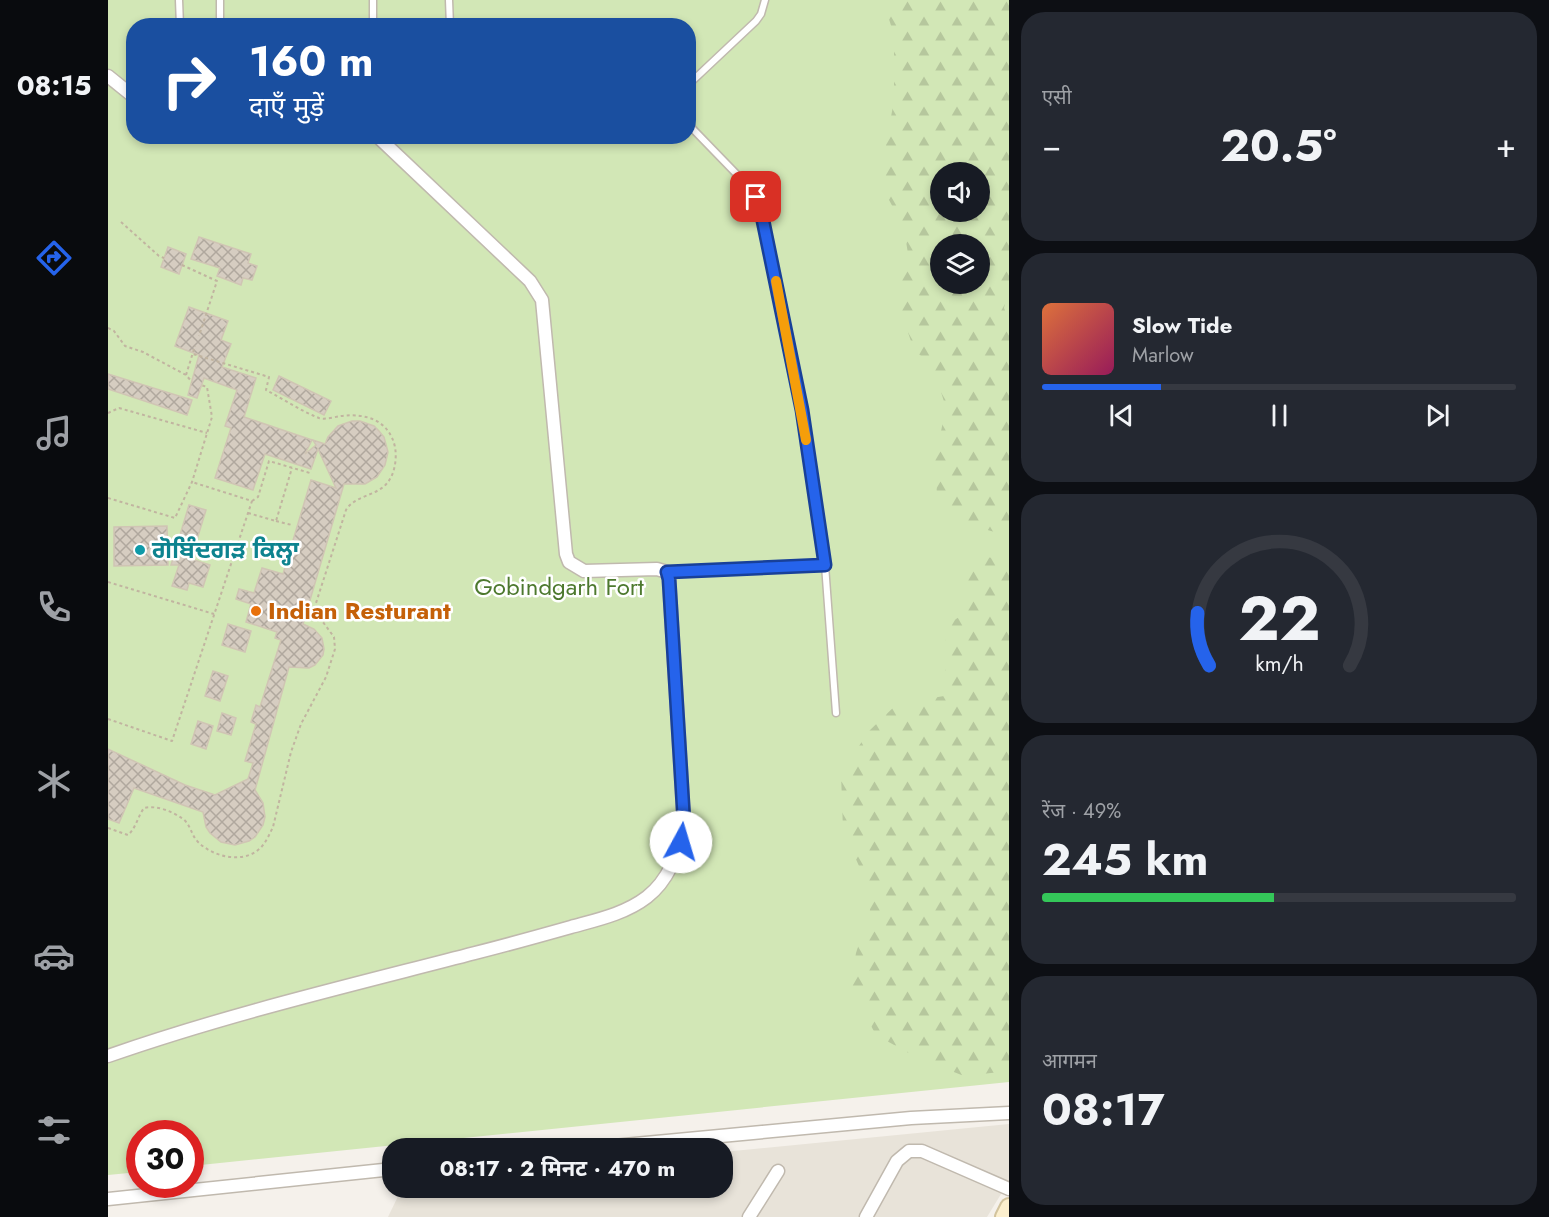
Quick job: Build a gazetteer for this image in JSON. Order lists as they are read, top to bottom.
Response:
{
  "parks": ["Gobindgarh Fort"],
  "places": ["ਗੋਬਿੰਦਗੜ ਕਿਲ੍ਹਾ", "Indian Resturant"],
  "page": {
    "tabs": "08:15",
    "tile": [
      "एसी",
      ["रेंज · 49%", "245 km"],
      ["आगमन", "08:17"]
    ],
    "turn": ["160 m", "दाएँ मुड़ें"],
    "heat": ["−", "20.5°", "+"],
    "song": ["Slow Tide", "Marlow"],
    "limit": "30",
    "trip": "08:17 · 2 मिनट · 470 m",
    "gauge": ["22", "km/h"]
  }
}
